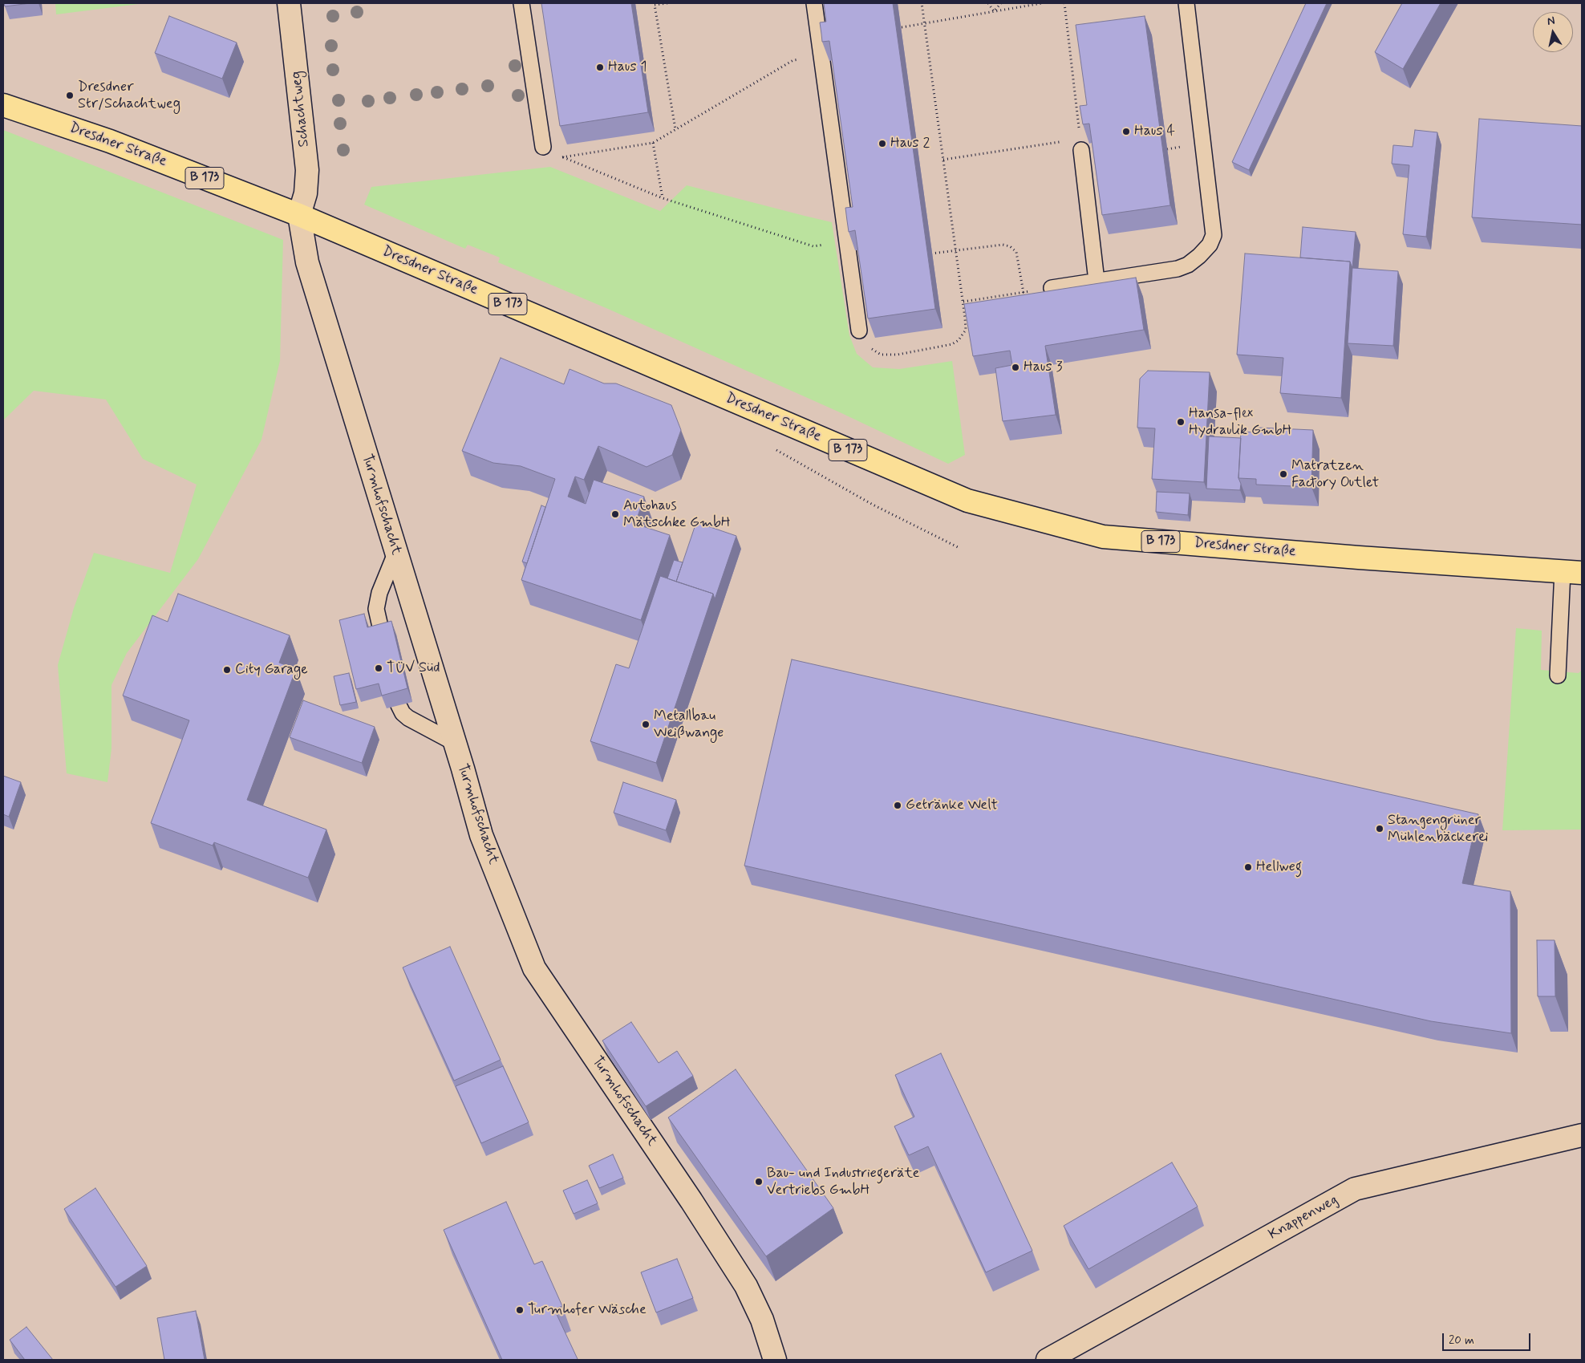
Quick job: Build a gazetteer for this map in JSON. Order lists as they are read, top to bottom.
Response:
{
  "streets": {
    "main road": ["Dresdner Straße", "B 173"],
    "street": ["Schachtweg", "Turmhofschacht", "Knappenweg"]
  },
  "crossings": [
    ["Schachtweg", "Dresdner Straße"],
    ["Schachtweg", "Turmhofschacht"],
    ["Dresdner Straße", "Turmhofschacht"]
  ],
  "places": [
    "Haus 1",
    "Dresdner Str/Schachtweg",
    "Haus 4",
    "Haus 2",
    "Haus 3",
    "Hansa-flex Hydraulik GmbH",
    "Matratzen Factory Outlet",
    "Autohaus Mätschke GmbH",
    "TÜV Süd",
    "City Garage",
    "Metallbau Weißwange",
    "Getränke Welt",
    "Stangengrüner Mühlenbäckerei",
    "Hellweg",
    "Bau- und Industriegeräte Vertriebs GmbH",
    "Turmhofer Wäsche"
  ],
  "scale_bar": "20 m",
  "north": "top"
}
